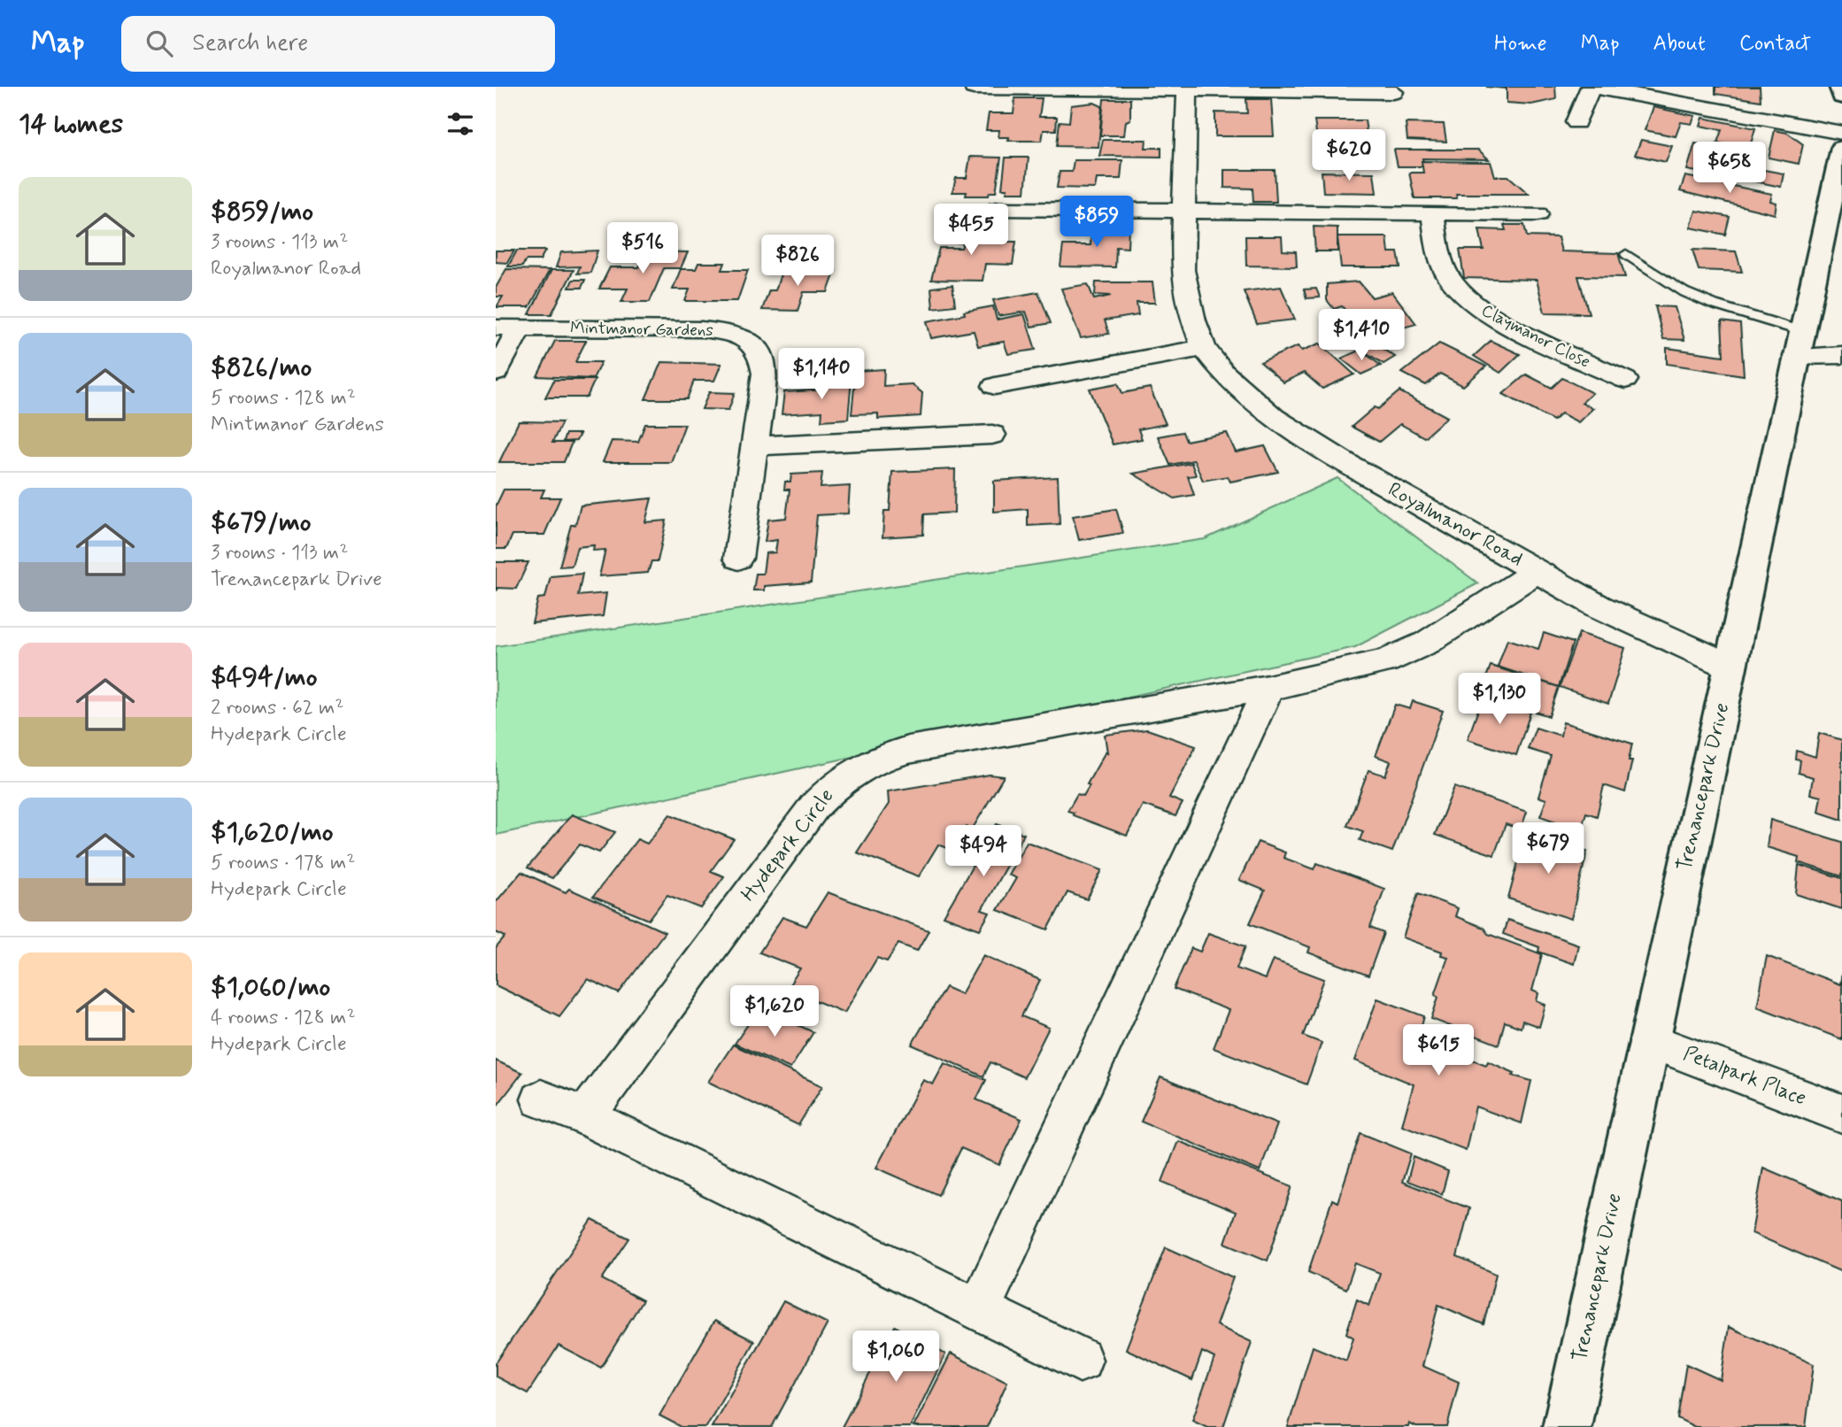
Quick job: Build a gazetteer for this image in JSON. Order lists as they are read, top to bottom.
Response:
{
  "streets": {
    "street": [
      "Mintmanor Gardens",
      "Claymanor Close",
      "Royalmanor Road",
      "Trenancepark Drive",
      "Hydepark Circle",
      "Petalpark Place"
    ]
  },
  "crossings": [
    ["Royalmanor Road", "Trenancepark Drive"],
    ["Royalmanor Road", "Hydepark Circle"],
    ["Trenancepark Drive", "Petalpark Place"]
  ],
  "page": {
    "header": "Map",
    "search": "Search here",
    "nav": [
      "Home",
      "Map",
      "About",
      "Contact"
    ],
    "heading": "14 homes",
    "price": [
      "$620",
      "$658",
      "$859",
      "$455",
      "$516",
      "$826",
      "$1,410",
      "$1,140",
      "$1,130",
      "$679",
      "$494",
      "$1,620",
      "$615",
      "$1,060"
    ],
    "list": [
      {
        "name": "$859/mo",
        "note": "3 rooms · 113 m² · Royalmanor Road"
      },
      {
        "name": "$826/mo",
        "note": "5 rooms · 128 m² · Mintmanor Gardens"
      },
      {
        "name": "$679/mo",
        "note": "3 rooms · 113 m² · Trenancepark Drive"
      },
      {
        "name": "$494/mo",
        "note": "2 rooms · 62 m² · Hydepark Circle"
      },
      {
        "name": "$1,620/mo",
        "note": "5 rooms · 178 m² · Hydepark Circle"
      },
      {
        "name": "$1,060/mo",
        "note": "4 rooms · 128 m² · Hydepark Circle"
      }
    ]
  }
}
